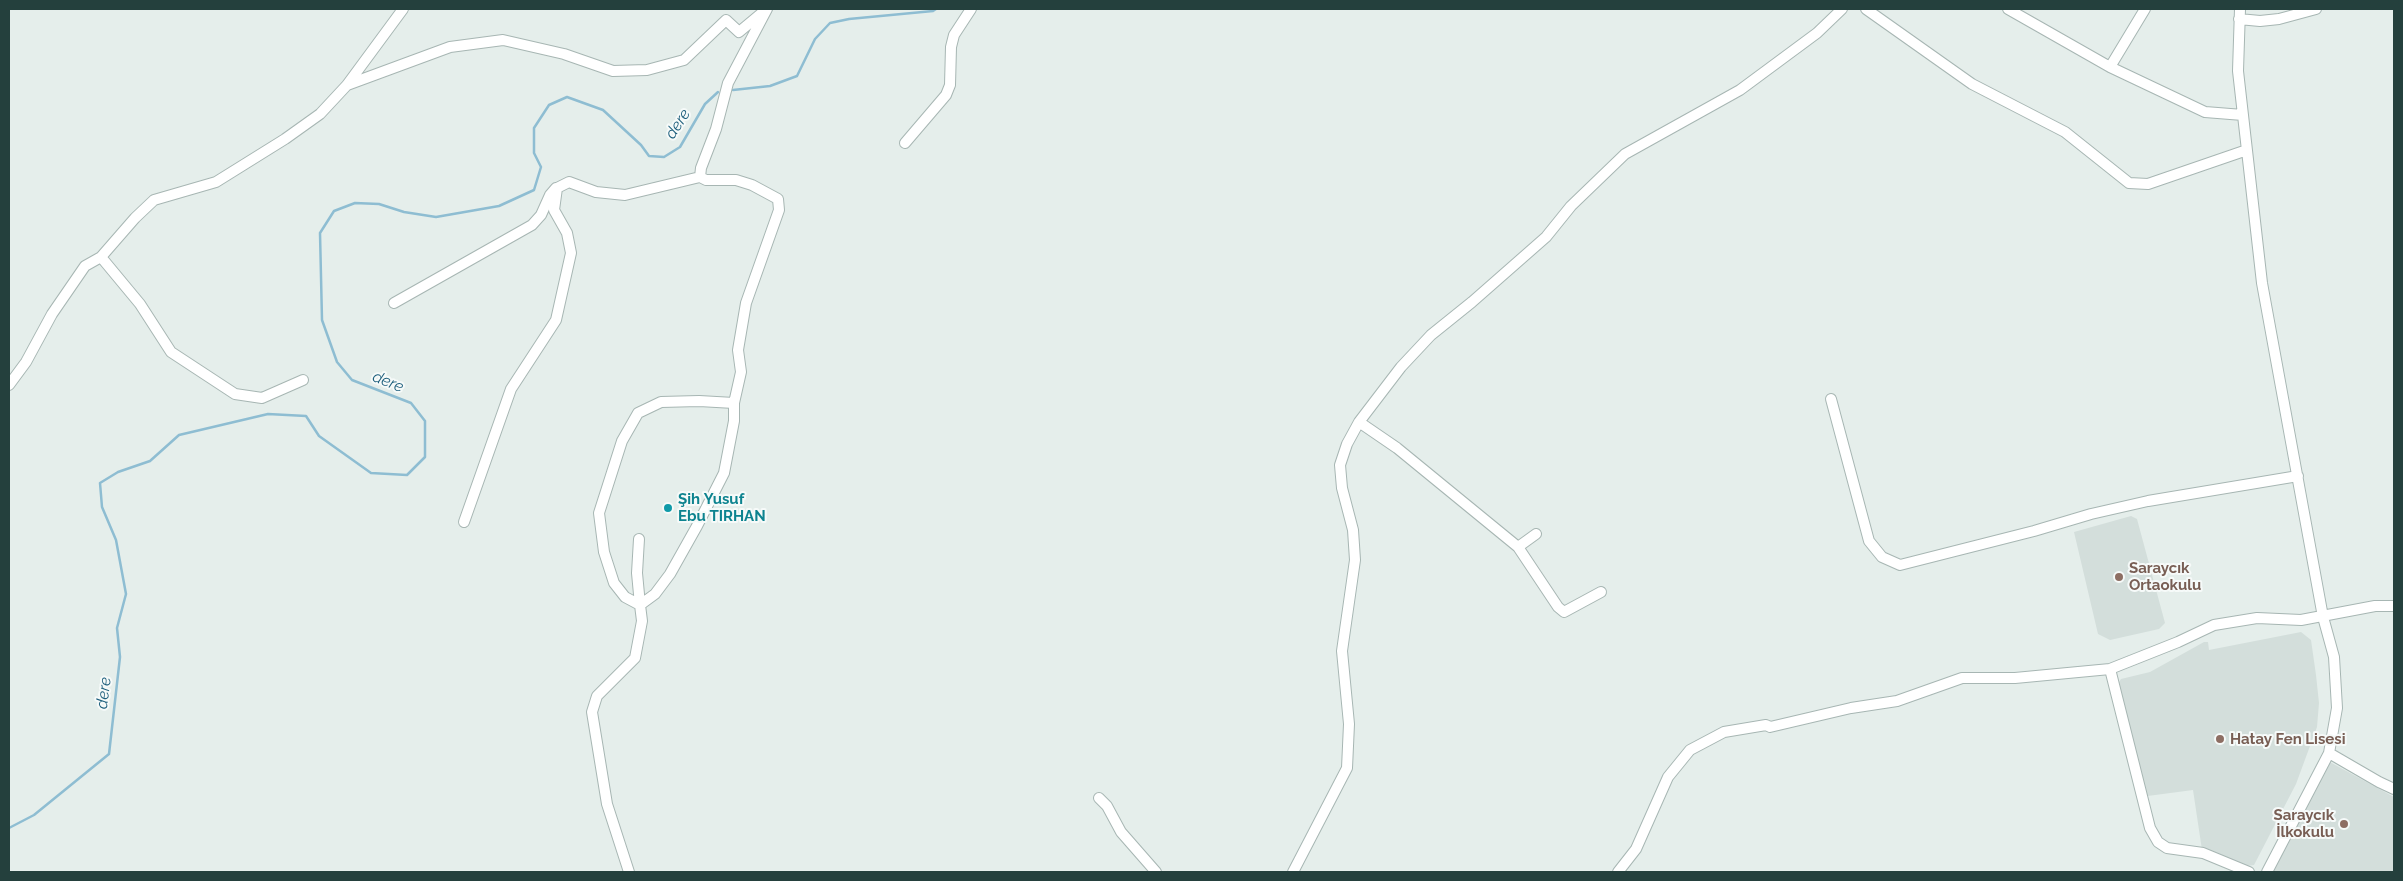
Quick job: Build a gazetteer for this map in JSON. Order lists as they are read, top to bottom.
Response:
{
  "water": ["dere"],
  "places": [
    "Şih Yusuf Ebu TIRHAN",
    "Saraycık Ortaokulu",
    "Hatay Fen Lisesi",
    "Saraycık İlkokulu"
  ]
}
